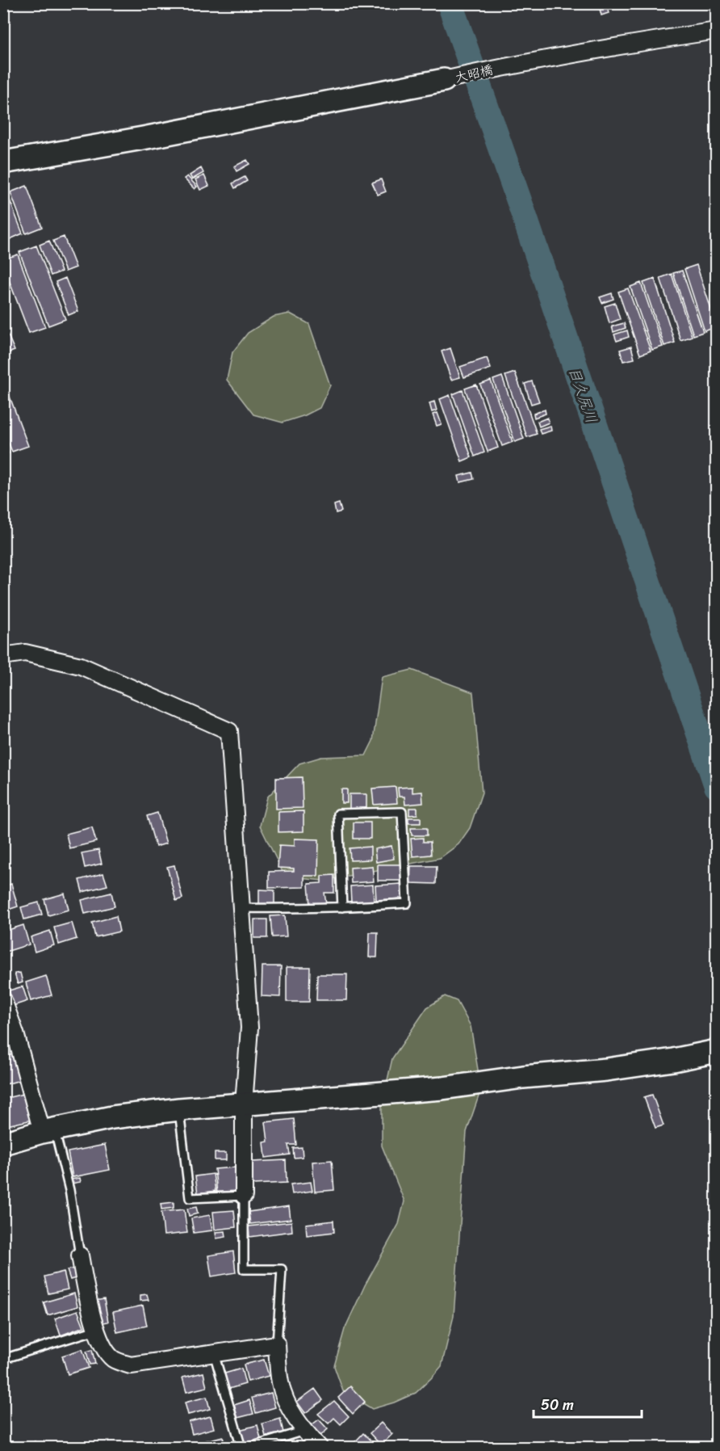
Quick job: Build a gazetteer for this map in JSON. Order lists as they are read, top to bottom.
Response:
{
  "streets": {
    "street": ["大昭橋"]
  },
  "water": ["目久尻川"],
  "scale_bar": "50 m"
}
